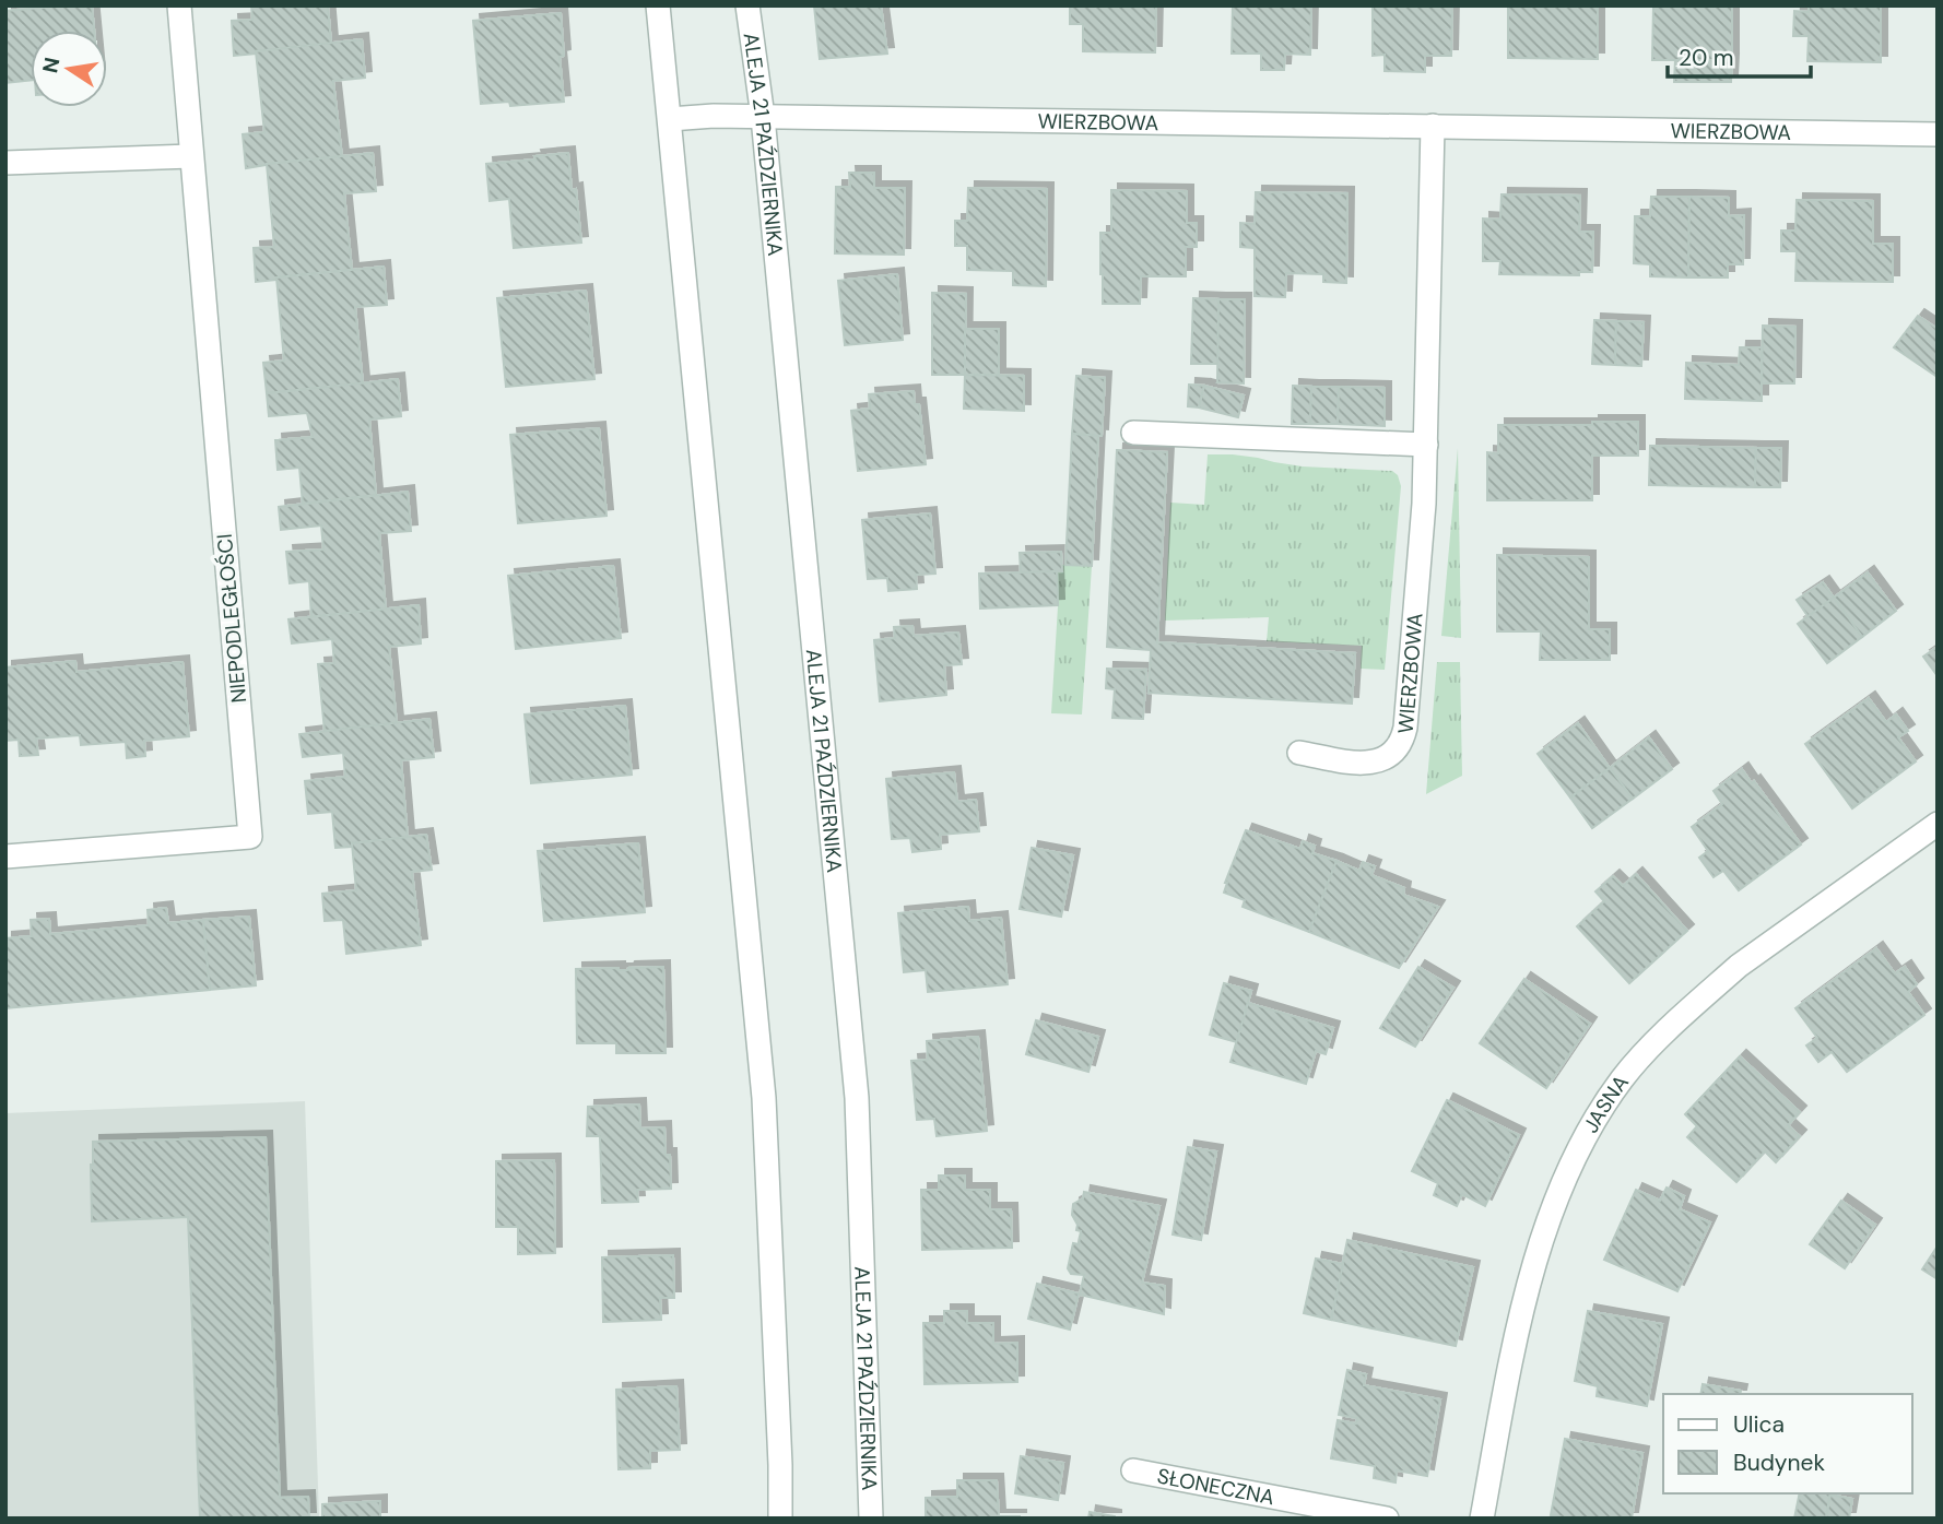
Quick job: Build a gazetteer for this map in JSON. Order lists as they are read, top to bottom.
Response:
{
  "streets": {
    "street": [
      "WIERZBOWA",
      "ALEJA 21 PAŹDZIERNIKA",
      "NIEPODLEGŁOŚCI",
      "JASNA",
      "SŁONECZNA"
    ]
  },
  "crossings": [
    ["WIERZBOWA", "ALEJA 21 PAŹDZIERNIKA"]
  ],
  "legend": ["Ulica", "Budynek"],
  "scale_bar": "20 m",
  "north": "left"
}
